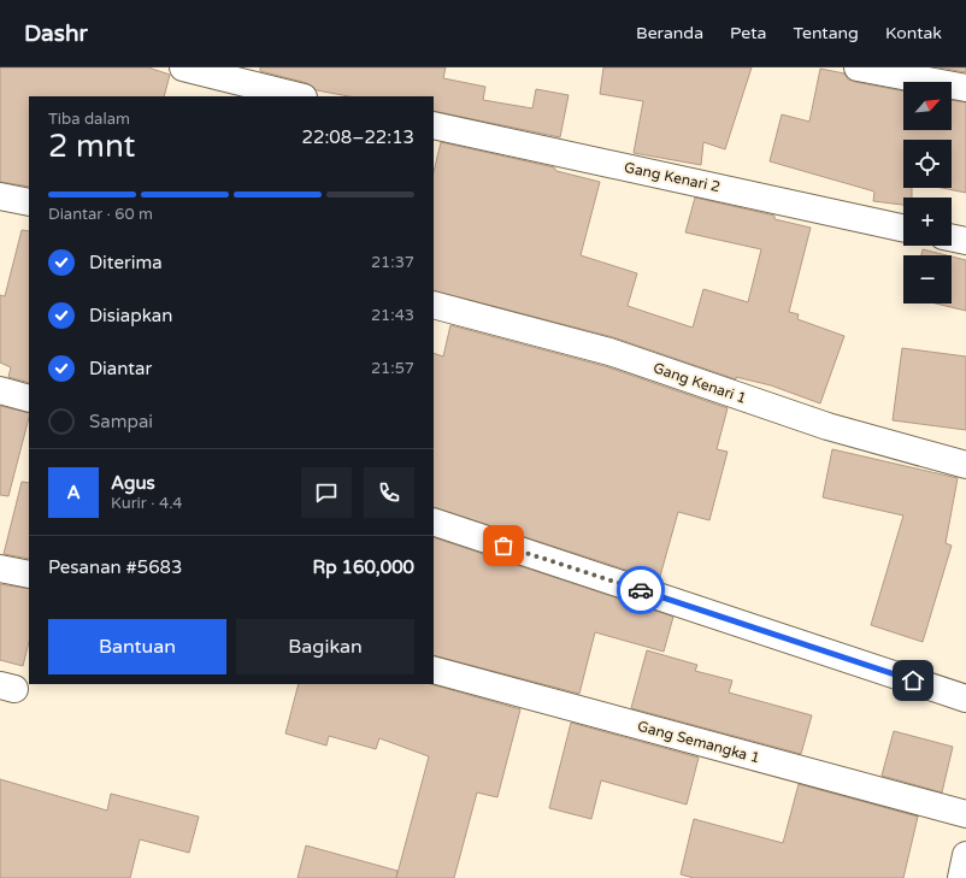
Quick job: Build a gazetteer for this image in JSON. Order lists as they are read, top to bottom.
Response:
{
  "streets": {
    "street": ["Gang Kenari 2", "Gang Kenari 1", "Gang Semangka 1"]
  },
  "north": "top right",
  "page": {
    "header": "Dashr",
    "nav": [
      "Beranda",
      "Peta",
      "Tentang",
      "Kontak"
    ],
    "map_buttons": ["+", "−"],
    "heading": ["2 mnt", "Tiba dalam", "22:08–22:13"],
    "panel": [
      "Agus",
      "Kurir · 4.4",
      "Pesanan #5683",
      "Rp 160,000"
    ],
    "bar": "Diantar · 60 m",
    "list": [
      ["Diterima", "21:37"],
      ["Disiapkan", "21:43"],
      ["Diantar", "21:57"],
      "Sampai"
    ],
    "round": "A",
    "buttons": ["Bantuan", "Bagikan"]
  }
}
